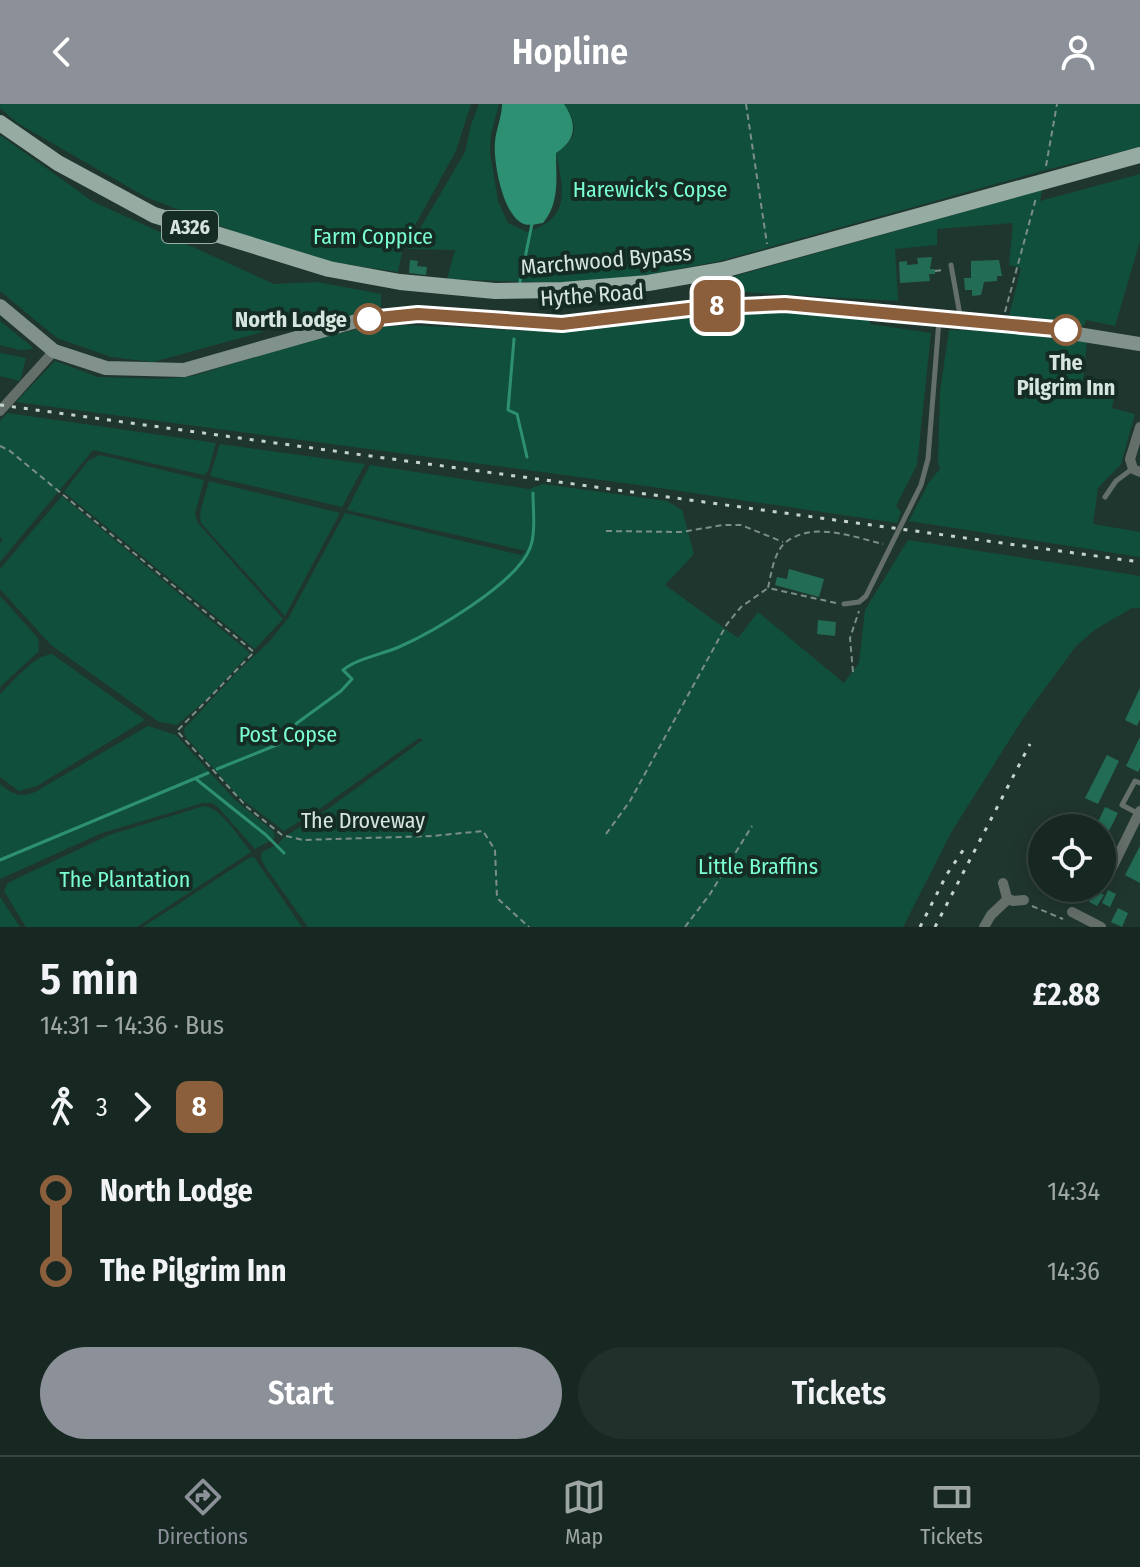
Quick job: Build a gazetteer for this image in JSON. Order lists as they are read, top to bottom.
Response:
{
  "streets": {
    "main road": ["A326", "Marchwood Bypass"],
    "street": ["Hythe Road"],
    "path": ["The Droveway"]
  },
  "parks": [
    "Harewick's Copse",
    "Farm Coppice",
    "Post Copse",
    "Little Braffins",
    "The Plantation"
  ],
  "places": ["North Lodge", "The Pilgrim Inn"],
  "lines": ["bus line 8"],
  "page": {
    "header": "Hopline",
    "on_map": "8",
    "heading": ["5 min", "14:31 – 14:36 · Bus", "£2.88"],
    "legs": ["3", "8"],
    "list": [
      {
        "name": "North Lodge",
        "value": "14:34"
      },
      {
        "name": "The Pilgrim Inn",
        "value": "14:36"
      }
    ],
    "buttons": ["Start", "Tickets"],
    "tabs": ["Directions", "Map", "Tickets"]
  }
}
